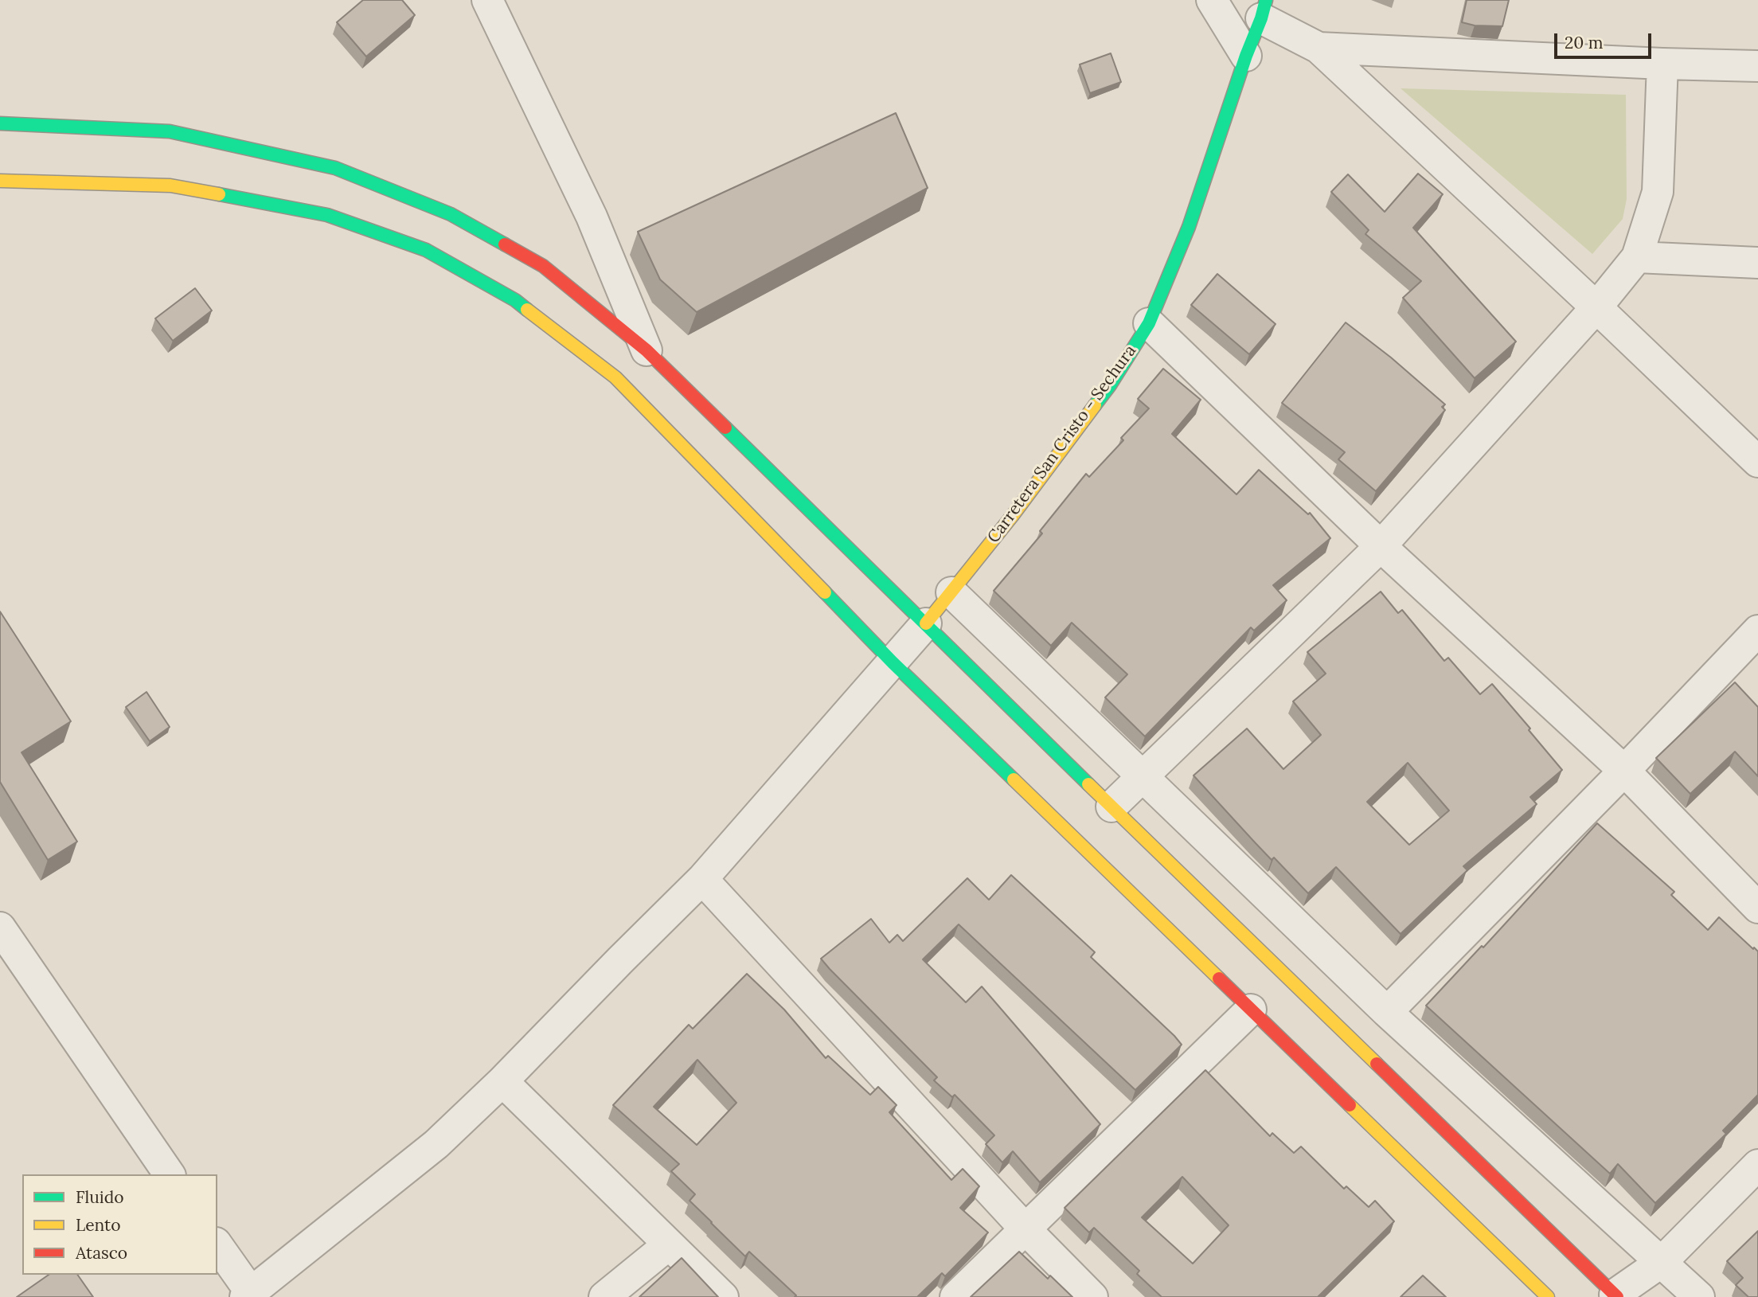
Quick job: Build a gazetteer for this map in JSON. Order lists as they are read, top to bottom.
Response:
{
  "streets": {
    "main road": ["Carretera San Cristo - Sechura"]
  },
  "legend": ["Fluido", "Lento", "Atasco"],
  "scale_bar": "20 m"
}
